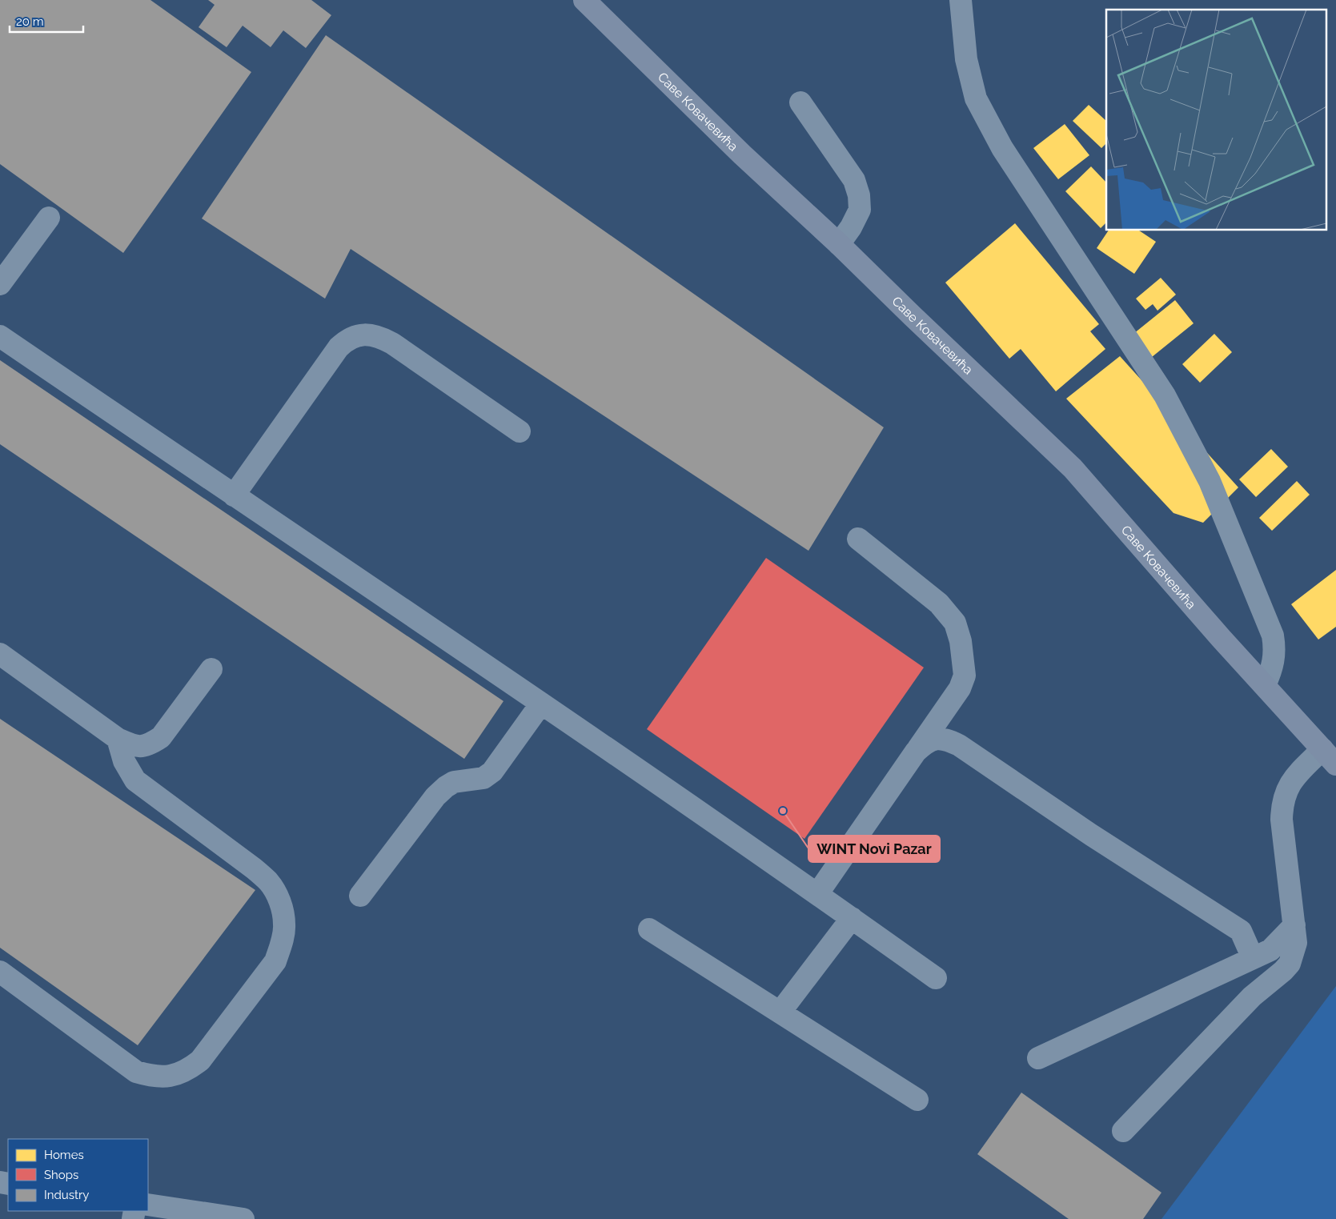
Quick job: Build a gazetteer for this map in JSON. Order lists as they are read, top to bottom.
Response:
{
  "streets": {
    "main road": ["Саве Ковачевића"]
  },
  "places": ["WINT Novi Pazar"],
  "legend": ["Homes", "Shops", "Industry"],
  "scale_bar": "20 m"
}
